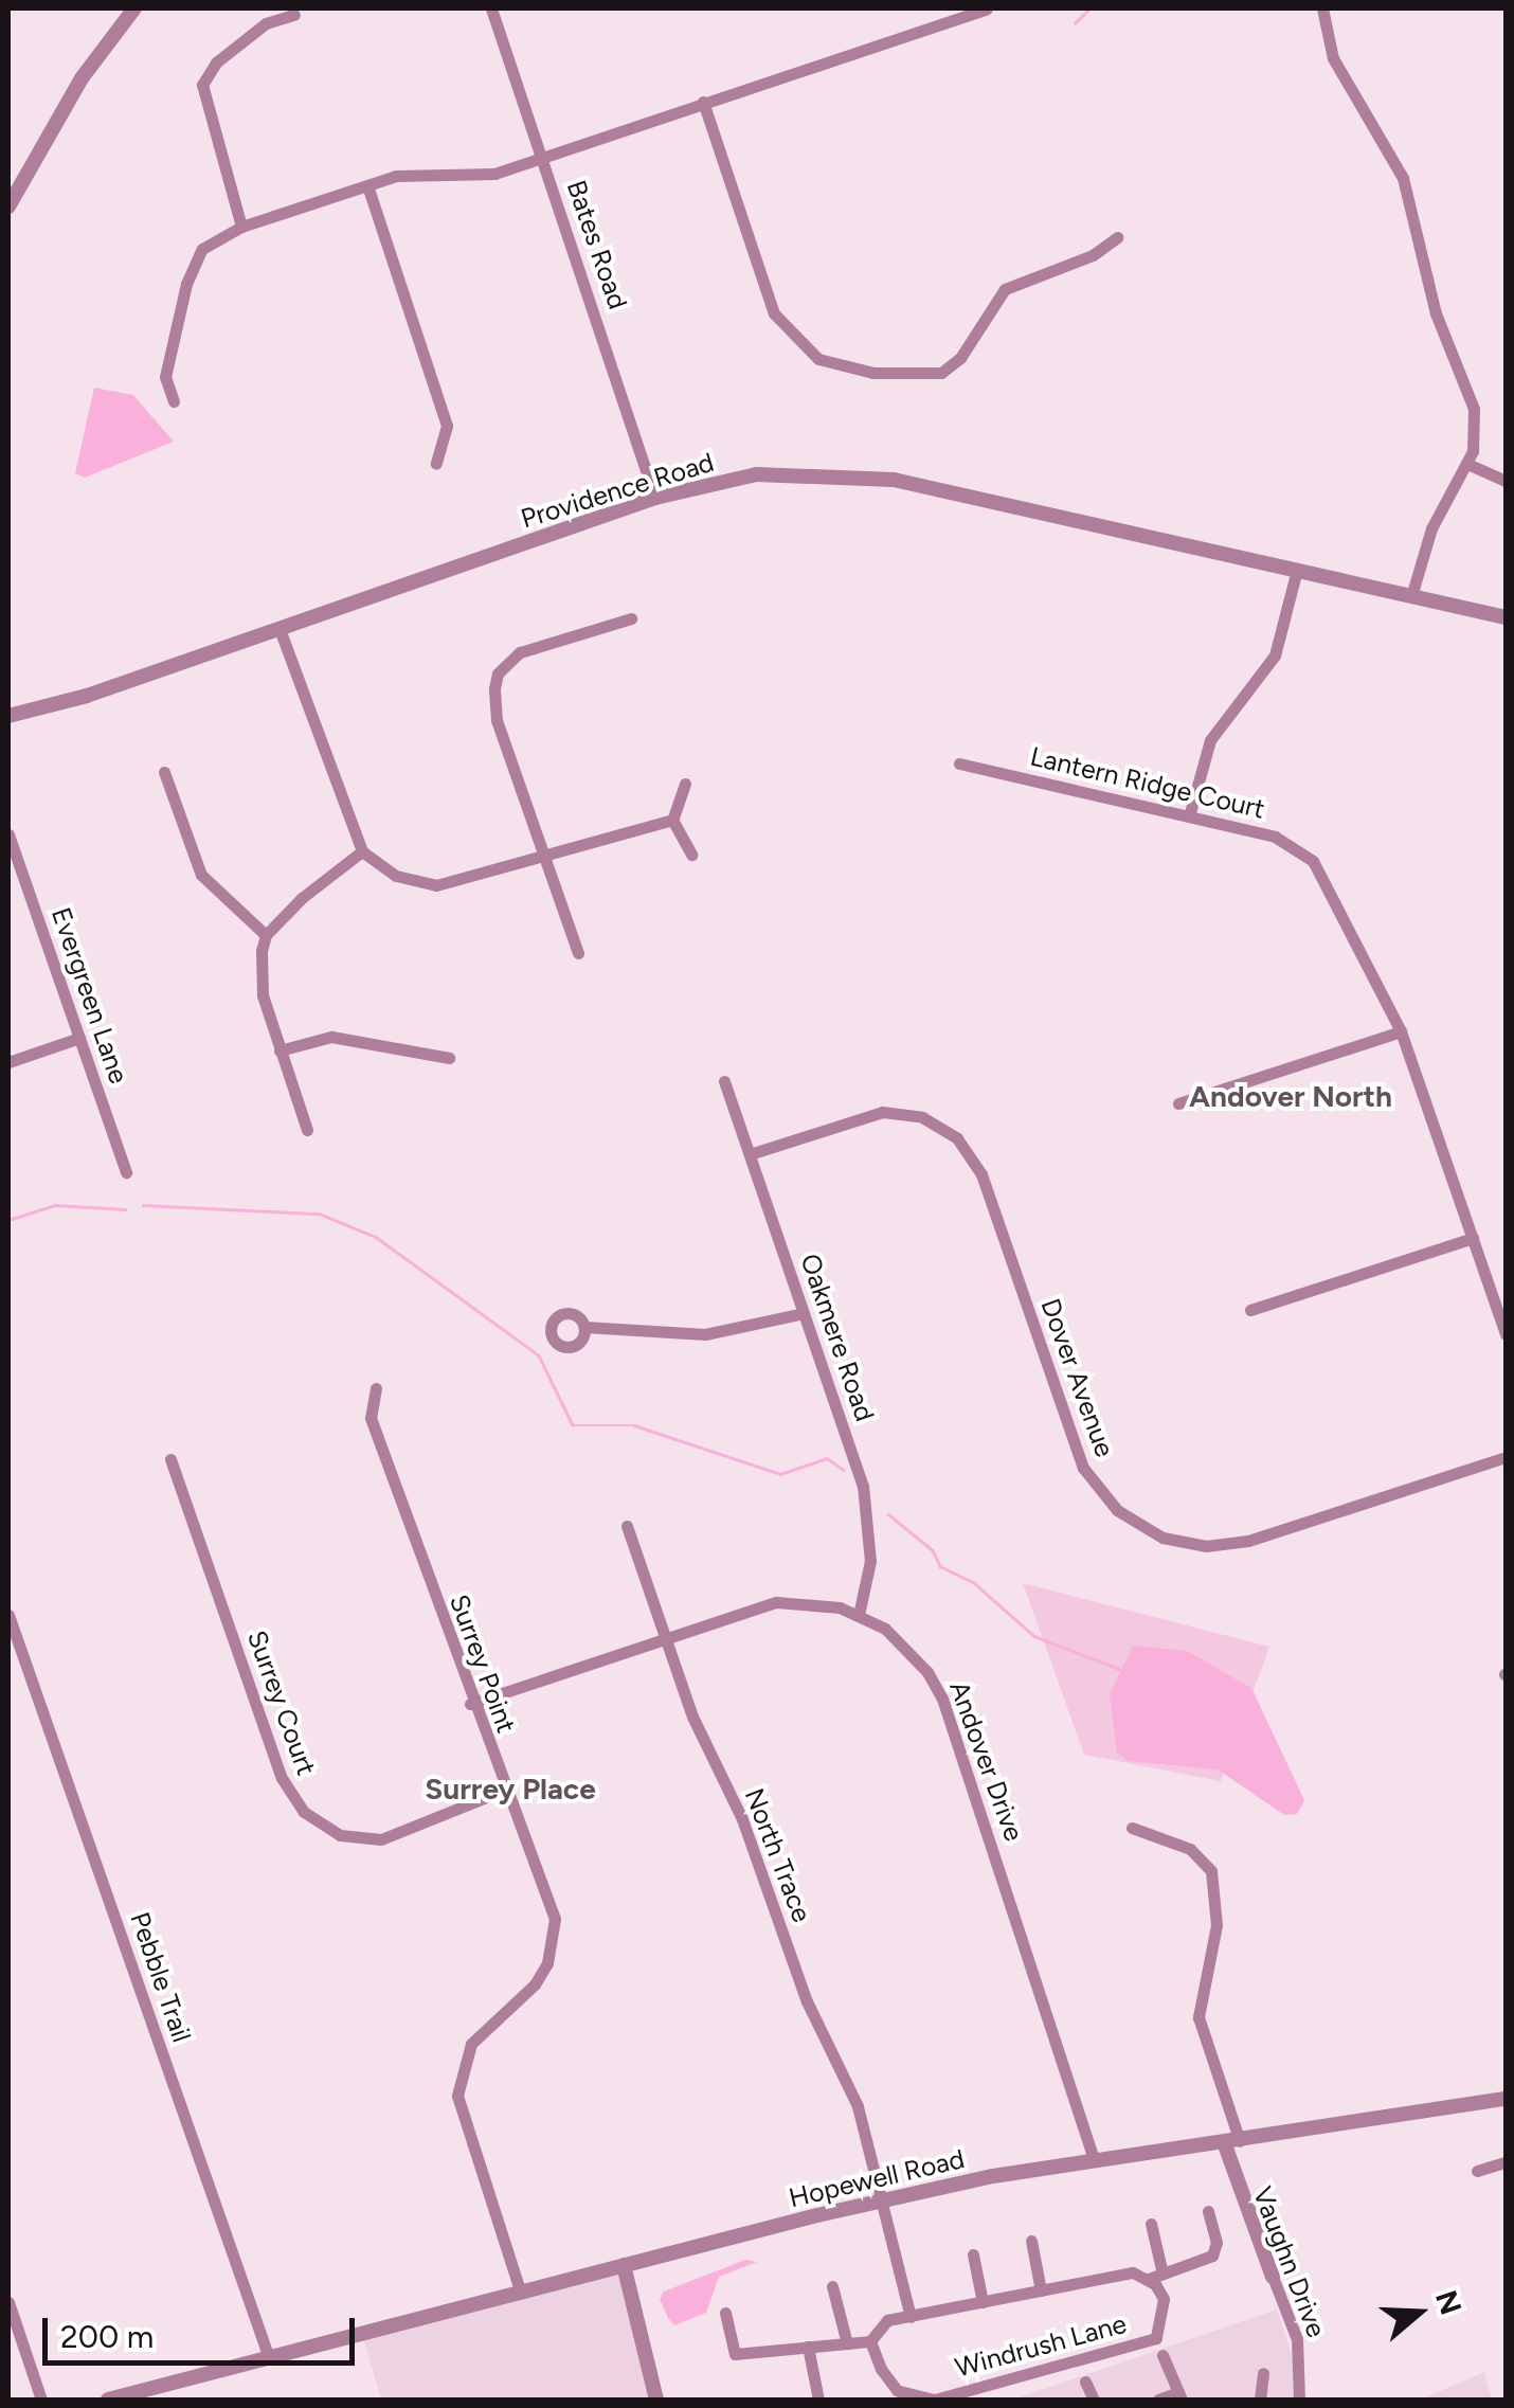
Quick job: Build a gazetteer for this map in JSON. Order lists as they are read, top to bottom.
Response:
{
  "streets": {
    "street": [
      "Bates Road",
      "Providence Road",
      "Lantern Ridge Court",
      "Evergreen Lane",
      "Oakmere Road",
      "Dover Avenue",
      "Surrey Point",
      "Surrey Court",
      "Andover Drive",
      "North Trace",
      "Pebble Trail",
      "Hopewell Road",
      "Vaughn Drive",
      "Windrush Lane"
    ]
  },
  "crossings": [
    ["Bates Road", "Providence Road"],
    ["Oakmere Road", "Dover Avenue"],
    ["Oakmere Road", "Andover Drive"],
    ["Surrey Point", "Surrey Court"],
    ["Surrey Point", "Andover Drive"],
    ["Surrey Point", "Hopewell Road"],
    ["Andover Drive", "North Trace"],
    ["Andover Drive", "Hopewell Road"],
    ["North Trace", "Hopewell Road"],
    ["Pebble Trail", "Hopewell Road"],
    ["Hopewell Road", "Vaughn Drive"]
  ],
  "districts": ["Andover North", "Surrey Place"],
  "scale_bar": "200 m",
  "north": "right"
}
